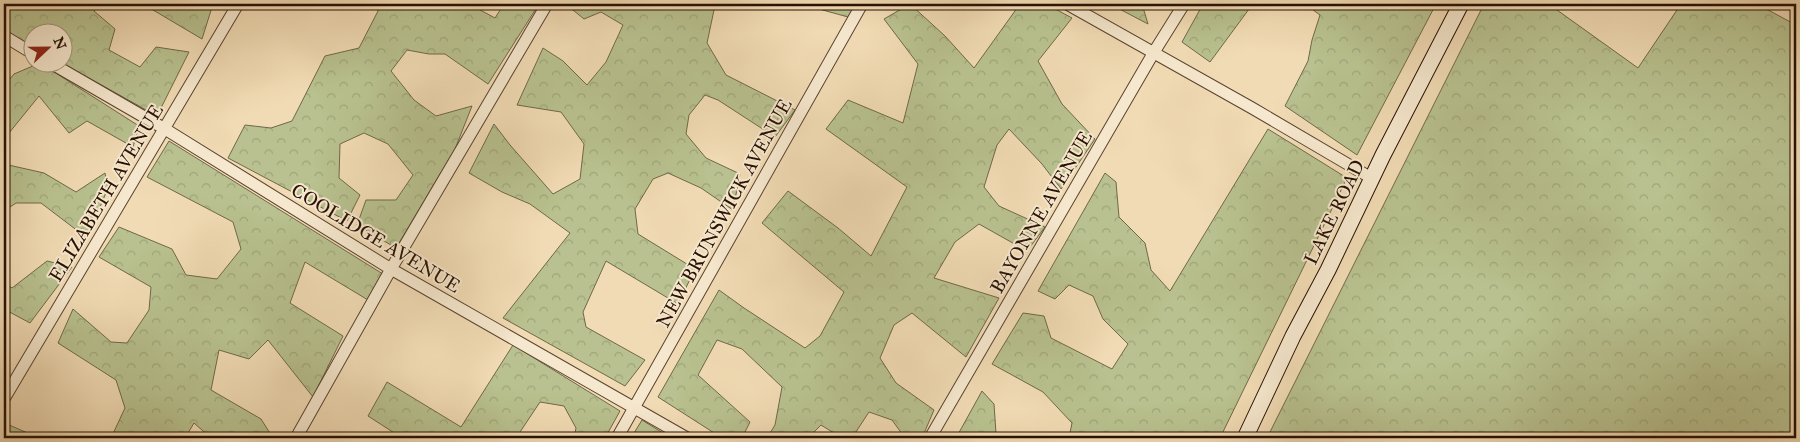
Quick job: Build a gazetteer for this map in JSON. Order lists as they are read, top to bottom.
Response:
{
  "streets": {
    "street": [
      "ELIZABETH AVENUE",
      "BAYONNE AVENUE",
      "LAKE ROAD",
      "NEW BRUNSWICK AVENUE",
      "COOLIDGE AVENUE"
    ]
  },
  "crossings": [
    ["ELIZABETH AVENUE", "COOLIDGE AVENUE"],
    ["NEW BRUNSWICK AVENUE", "COOLIDGE AVENUE"]
  ],
  "north": "right"
}
